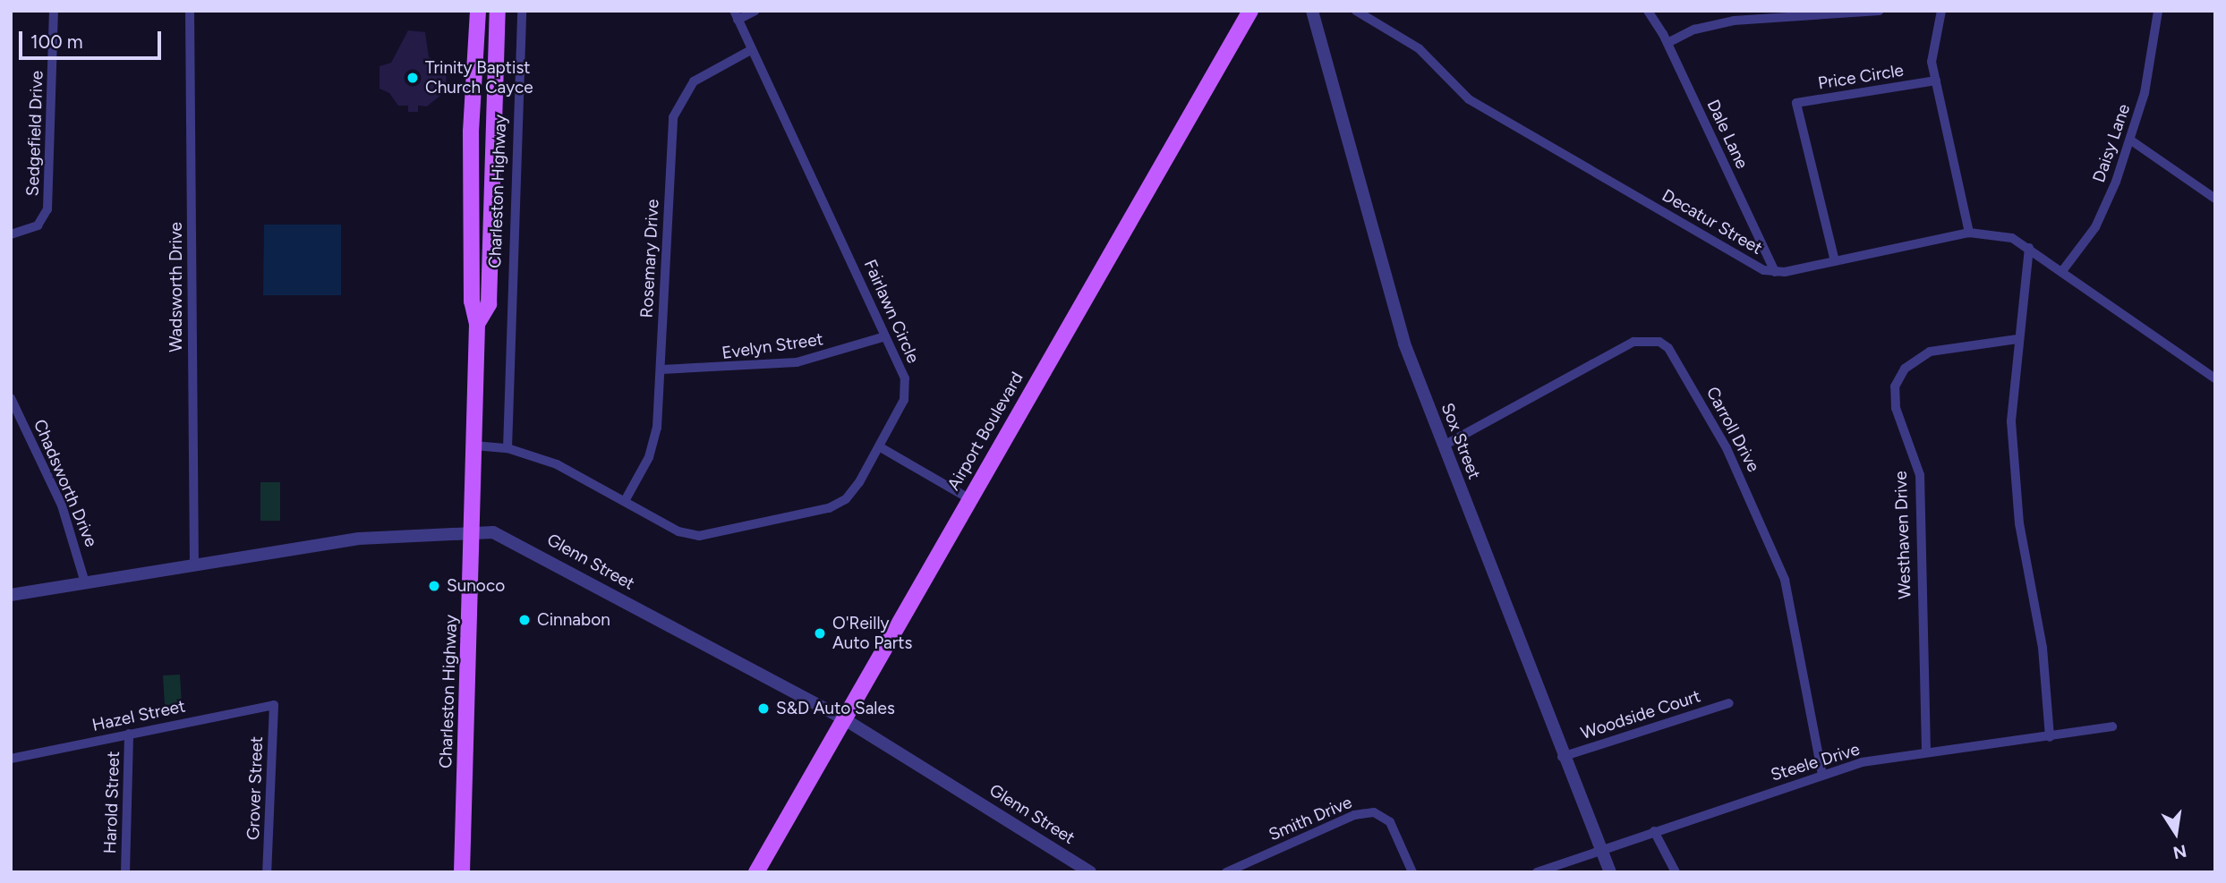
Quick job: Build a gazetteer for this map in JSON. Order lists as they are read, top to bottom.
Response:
{
  "streets": {
    "main road": ["Charleston Highway", "Airport Boulevard"],
    "street": [
      "Price Circle",
      "Sedgefield Drive",
      "Dale Lane",
      "Daisy Lane",
      "Decatur Street",
      "Rosemary Drive",
      "Wadsworth Drive",
      "Fairlawn Circle",
      "Evelyn Street",
      "Carroll Drive",
      "Sox Street",
      "Chadsworth Drive",
      "Westhaven Drive",
      "Glenn Street",
      "Woodside Court",
      "Hazel Street",
      "Steele Drive",
      "Grover Street",
      "Harold Street",
      "Smith Drive"
    ]
  },
  "crossings": [
    ["Price Circle", "Decatur Street"],
    ["Dale Lane", "Decatur Street"],
    ["Daisy Lane", "Decatur Street"],
    ["Charleston Highway", "Fairlawn Circle"],
    ["Charleston Highway", "Glenn Street"],
    ["Rosemary Drive", "Fairlawn Circle"],
    ["Rosemary Drive", "Evelyn Street"],
    ["Wadsworth Drive", "Glenn Street"],
    ["Fairlawn Circle", "Evelyn Street"],
    ["Carroll Drive", "Sox Street"],
    ["Carroll Drive", "Steele Drive"],
    ["Airport Boulevard", "Glenn Street"],
    ["Sox Street", "Woodside Court"],
    ["Sox Street", "Steele Drive"],
    ["Chadsworth Drive", "Glenn Street"],
    ["Westhaven Drive", "Steele Drive"],
    ["Hazel Street", "Grover Street"],
    ["Hazel Street", "Harold Street"]
  ],
  "places": [
    "Trinity Baptist Church Cayce",
    "Sunoco",
    "Cinnabon",
    "O'Reilly Auto Parts",
    "S&D Auto Sales"
  ],
  "scale_bar": "100 m",
  "north": "bottom"
}
